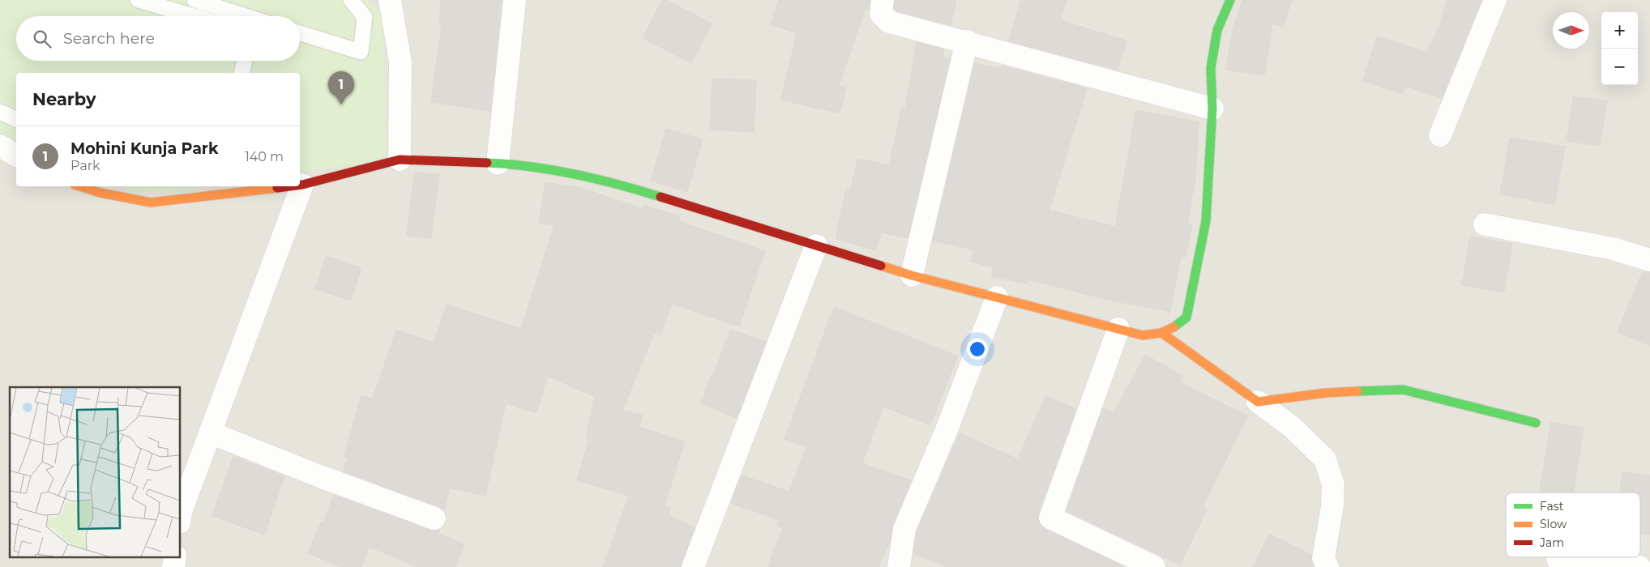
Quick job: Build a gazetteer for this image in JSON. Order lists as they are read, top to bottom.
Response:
{
  "legend": ["Fast", "Slow", "Jam"],
  "north": "right",
  "page": {
    "map_buttons": ["+", "−"],
    "search": "Search here",
    "pins": "1",
    "heading": "Nearby",
    "list": [
      {
        "mark": "1",
        "name": "Mohini Kunja Park",
        "note": "Park",
        "value": "140 m"
      }
    ]
  }
}
